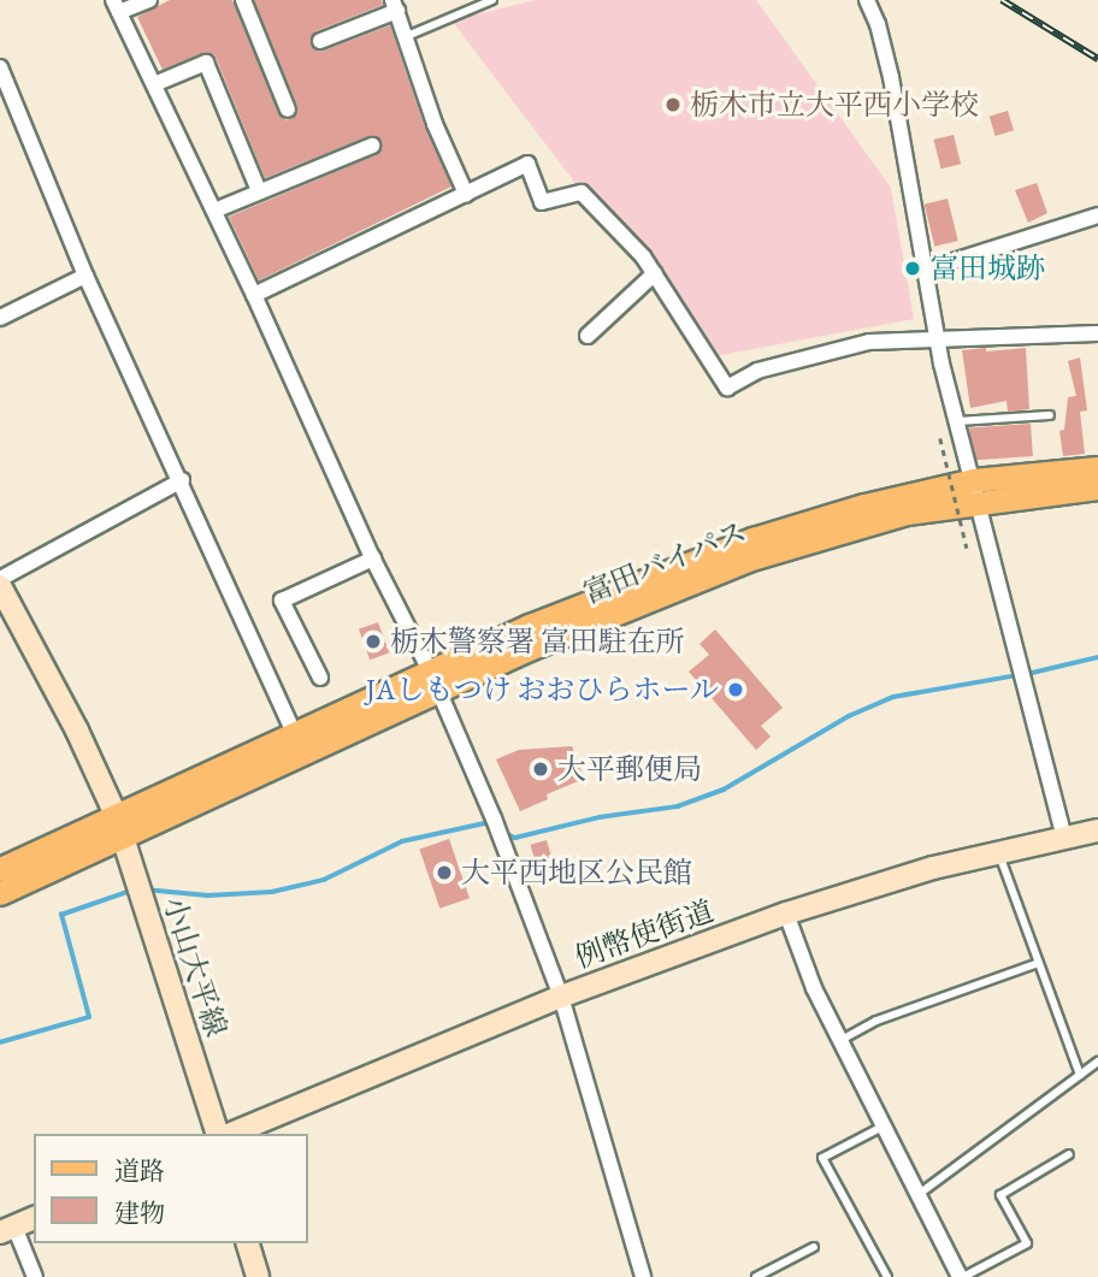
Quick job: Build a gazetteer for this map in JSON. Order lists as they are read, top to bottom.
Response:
{
  "streets": {
    "main road": ["富田バイパス"],
    "street": ["例幣使街道", "小山大平線"]
  },
  "crossings": [
    ["富田バイパス", "小山大平線"]
  ],
  "places": [
    "栃木市立大平西小学校",
    "富田城跡",
    "栃木警察署 富田駐在所",
    "JAしもつけ おおひらホール",
    "大平郵便局",
    "大平西地区公民館"
  ],
  "legend": ["道路", "建物"]
}
